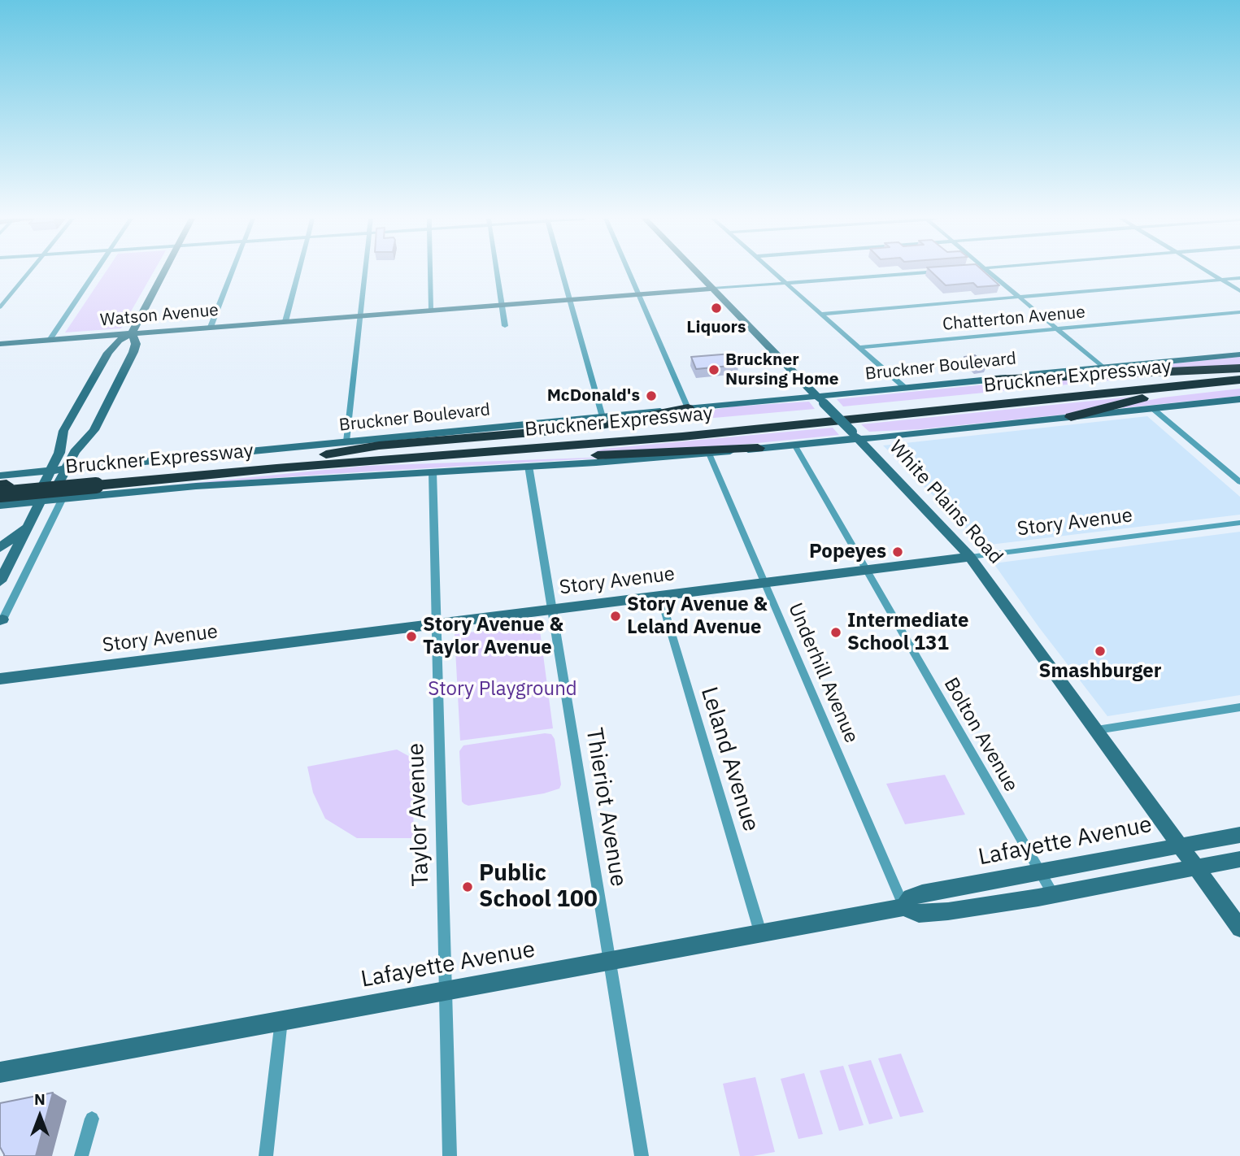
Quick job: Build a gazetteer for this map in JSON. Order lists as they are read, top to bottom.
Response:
{
  "streets": {
    "highway": ["Bruckner Expressway"],
    "main road": [
      "Watson Avenue",
      "Bruckner Boulevard",
      "White Plains Road",
      "Story Avenue",
      "Lafayette Avenue"
    ],
    "street": [
      "Chatterton Avenue",
      "Underhill Avenue",
      "Bolton Avenue",
      "Leland Avenue",
      "Thieriot Avenue",
      "Taylor Avenue"
    ]
  },
  "crossings": [
    ["Watson Avenue", "White Plains Road"],
    ["Bruckner Boulevard", "Bruckner Expressway"],
    ["Bruckner Boulevard", "White Plains Road"],
    ["White Plains Road", "Story Avenue"],
    ["White Plains Road", "Lafayette Avenue"],
    ["Story Avenue", "Underhill Avenue"],
    ["Story Avenue", "Bolton Avenue"],
    ["Story Avenue", "Leland Avenue"],
    ["Story Avenue", "Thieriot Avenue"],
    ["Story Avenue", "Taylor Avenue"],
    ["Underhill Avenue", "Lafayette Avenue"],
    ["Bolton Avenue", "Lafayette Avenue"],
    ["Leland Avenue", "Lafayette Avenue"],
    ["Thieriot Avenue", "Lafayette Avenue"],
    ["Taylor Avenue", "Lafayette Avenue"]
  ],
  "parks": ["Story Playground"],
  "places": [
    "Liquors",
    "Bruckner Nursing Home",
    "McDonald's",
    "Popeyes",
    "Story Avenue & Leland Avenue",
    "Intermediate School 131",
    "Story Avenue & Taylor Avenue",
    "Smashburger",
    "Public School 100"
  ],
  "north": "top"
}
